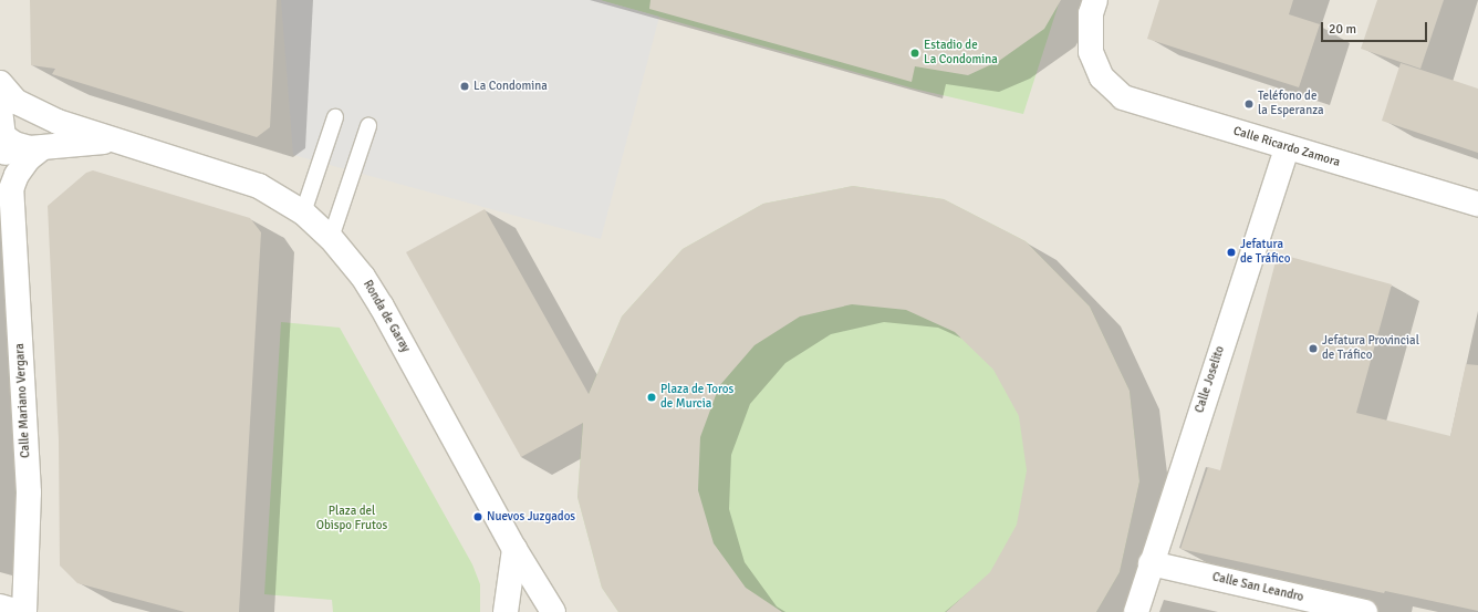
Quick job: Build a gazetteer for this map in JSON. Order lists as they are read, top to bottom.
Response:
{
  "streets": {
    "street": [
      "Calle Ricardo Zamora",
      "Ronda de Garay",
      "Calle Joselito",
      "Calle Mariano Vergara",
      "Calle San Leandro"
    ]
  },
  "crossings": [
    ["Calle Ricardo Zamora", "Calle Joselito"],
    ["Ronda de Garay", "Calle Mariano Vergara"],
    ["Calle Joselito", "Calle San Leandro"]
  ],
  "parks": ["Plaza del Obispo Frutos"],
  "places": [
    "Estadio de La Condomina",
    "La Condomina",
    "Teléfono de la Esperanza",
    "Jefatura de Tráfico",
    "Jefatura Provincial de Tráfico",
    "Plaza de Toros de Murcia",
    "Nuevos Juzgados"
  ],
  "scale_bar": "20 m"
}
